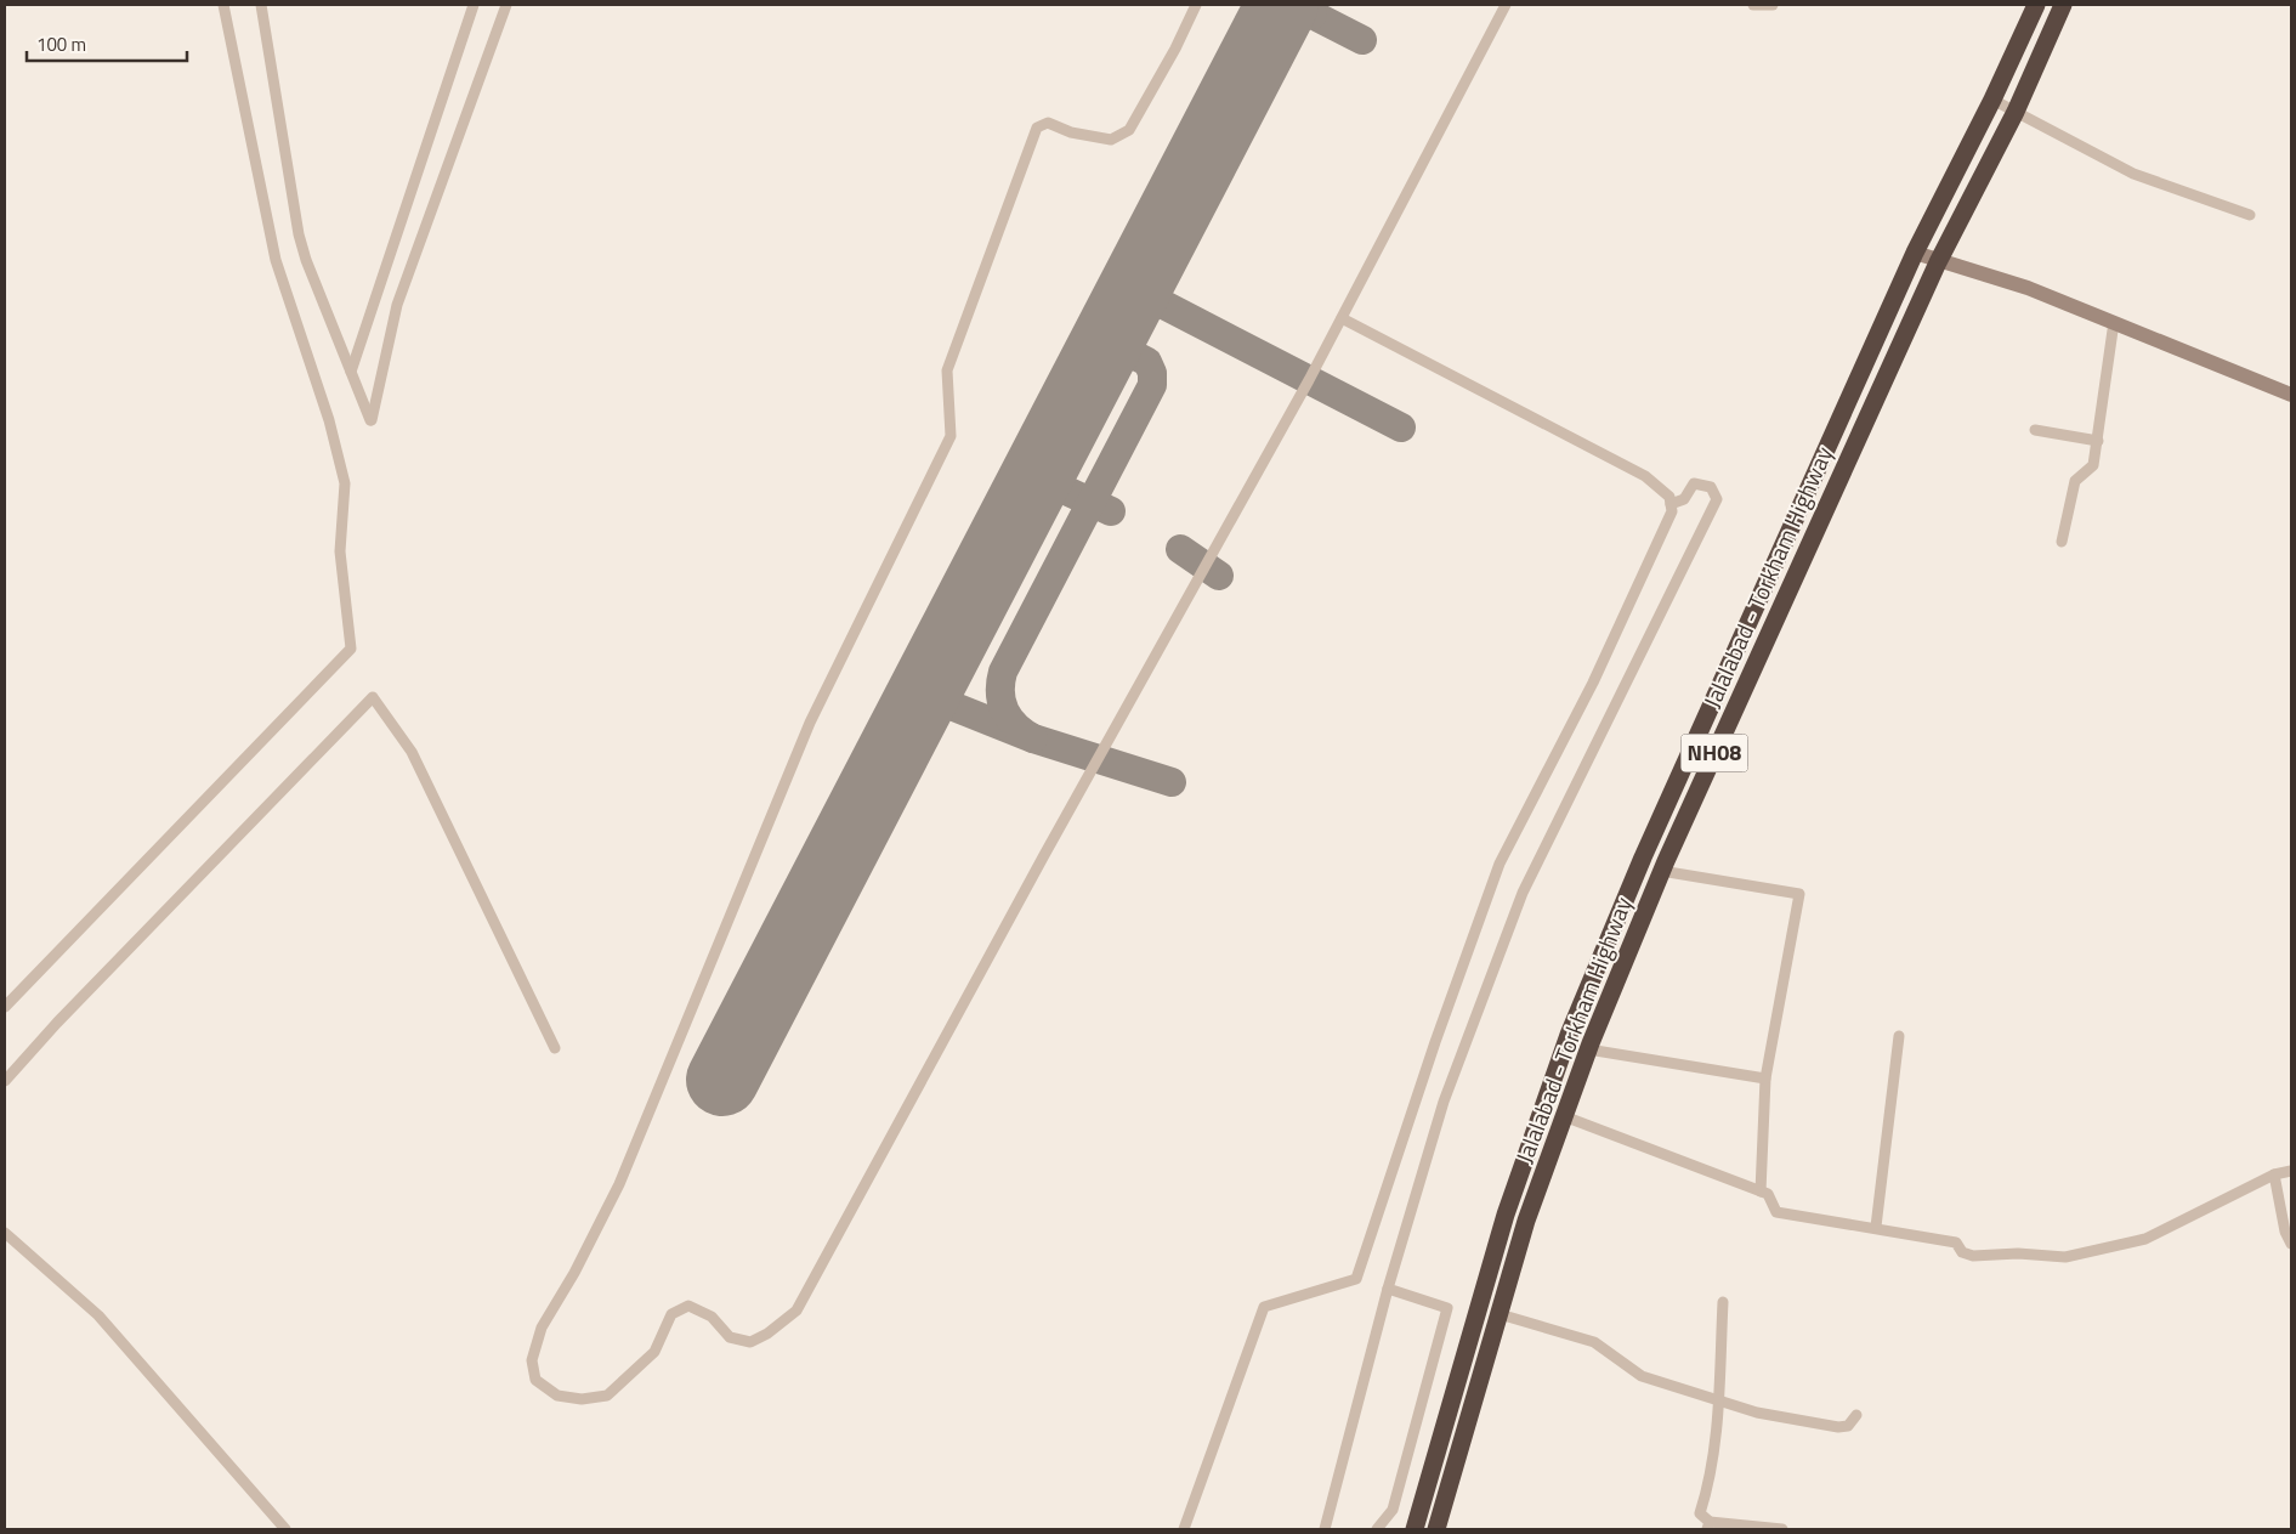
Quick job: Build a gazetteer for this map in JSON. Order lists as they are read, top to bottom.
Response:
{
  "streets": {
    "highway": ["Jalalabad - Torkham Highway", "NH08"]
  },
  "scale_bar": "100 m"
}
